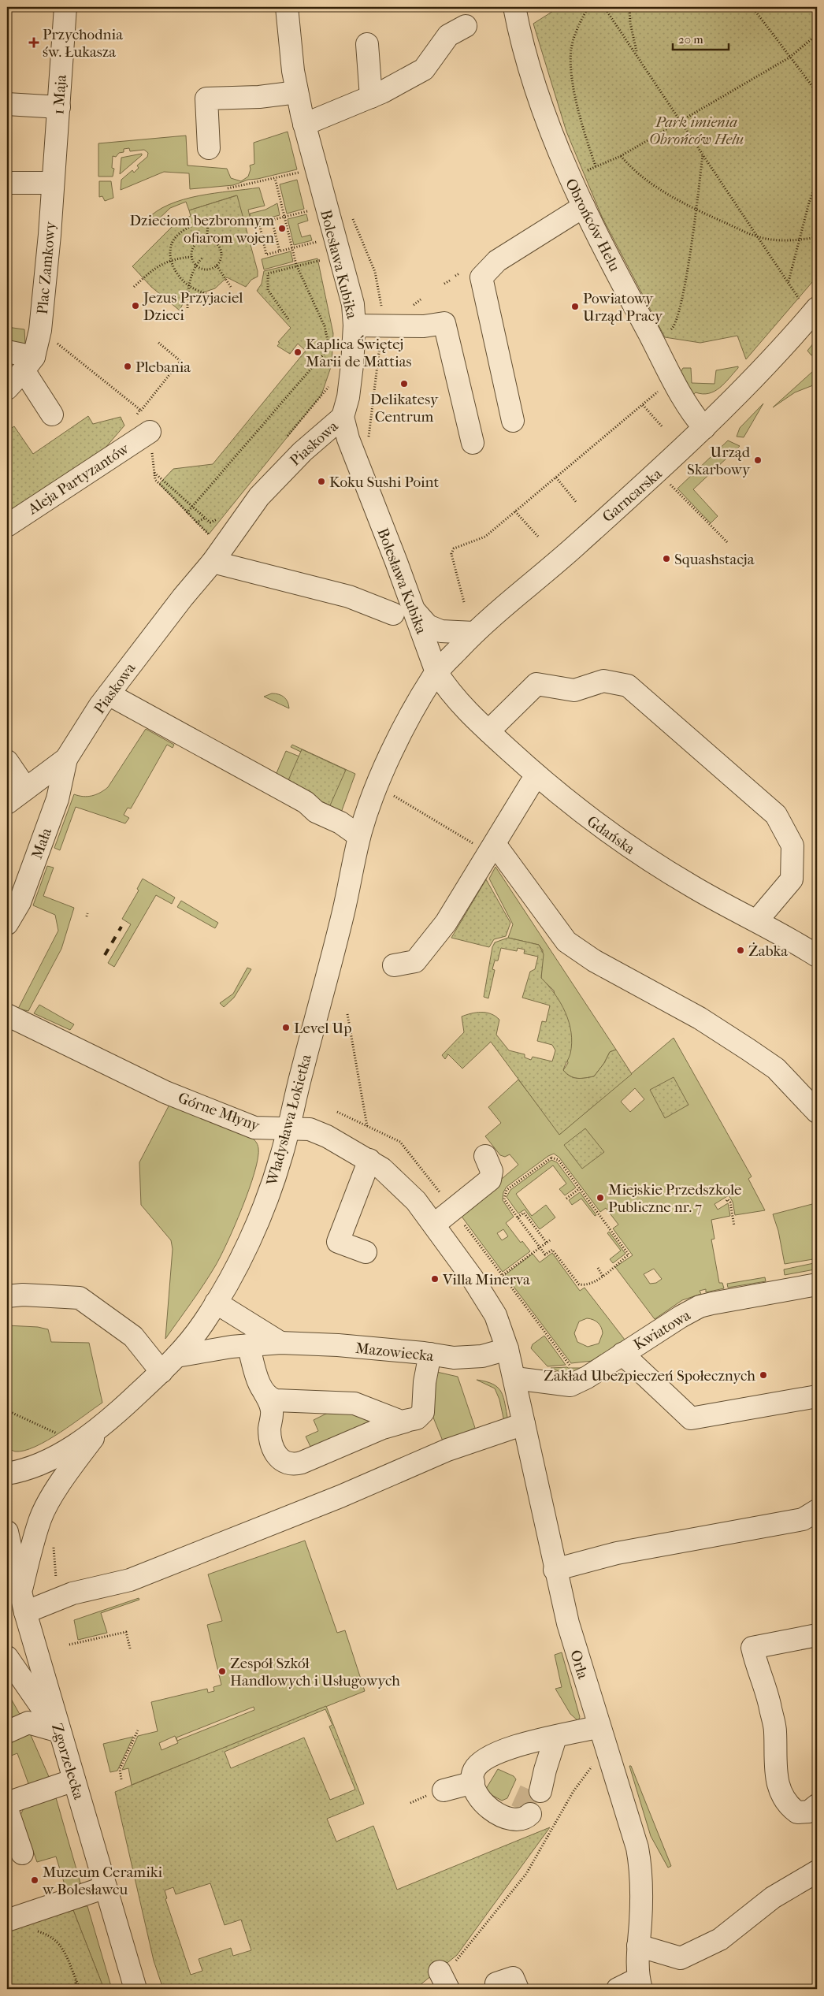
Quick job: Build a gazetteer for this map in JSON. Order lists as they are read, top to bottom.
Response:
{
  "streets": {
    "street": [
      "1 Maja",
      "Obrońców Helu",
      "Bolesława Kubika",
      "Plac Zamkowy",
      "Piaskowa",
      "Aleja Partyzantów",
      "Garncarska",
      "Gdańska",
      "Mała",
      "Górne Młyny",
      "Władysława Łokietka",
      "Kwiatowa",
      "Mazowiecka",
      "Orla",
      "Zgorzelecka"
    ]
  },
  "crossings": [
    ["1 Maja", "Plac Zamkowy"],
    ["Obrońców Helu", "Garncarska"],
    ["Bolesława Kubika", "Piaskowa"],
    ["Bolesława Kubika", "Garncarska"],
    ["Bolesława Kubika", "Gdańska"],
    ["Bolesława Kubika", "Władysława Łokietka"],
    ["Piaskowa", "Mała"],
    ["Garncarska", "Gdańska"],
    ["Garncarska", "Władysława Łokietka"],
    ["Gdańska", "Władysława Łokietka"],
    ["Górne Młyny", "Władysława Łokietka"],
    ["Górne Młyny", "Mazowiecka"],
    ["Górne Młyny", "Orla"],
    ["Władysława Łokietka", "Mazowiecka"],
    ["Kwiatowa", "Orla"],
    ["Mazowiecka", "Orla"]
  ],
  "parks": ["Park imienia Obrońców Helu"],
  "places": {
    "health": ["Przychodnia św. Łukasza"],
    "other": [
      "Dzieciom bezbronnym ofiarom wojen",
      "Jezus Przyjaciel Dzieci",
      "Powiatowy Urząd Pracy",
      "Kaplica Świętej Marii de Mattias",
      "Plebania",
      "Delikatesy Centrum",
      "Urząd Skarbowy",
      "Koku Sushi Point",
      "Squashstacja",
      "Żabka",
      "Level Up",
      "Miejskie Przedszkole Publiczne nr. 7",
      "Villa Minerva",
      "Zakład Ubezpieczeń Społecznych",
      "Zespół Szkół Handlowych i Usługowych",
      "Muzeum Ceramiki w Bolesławcu"
    ]
  },
  "scale_bar": "20 m"
}
